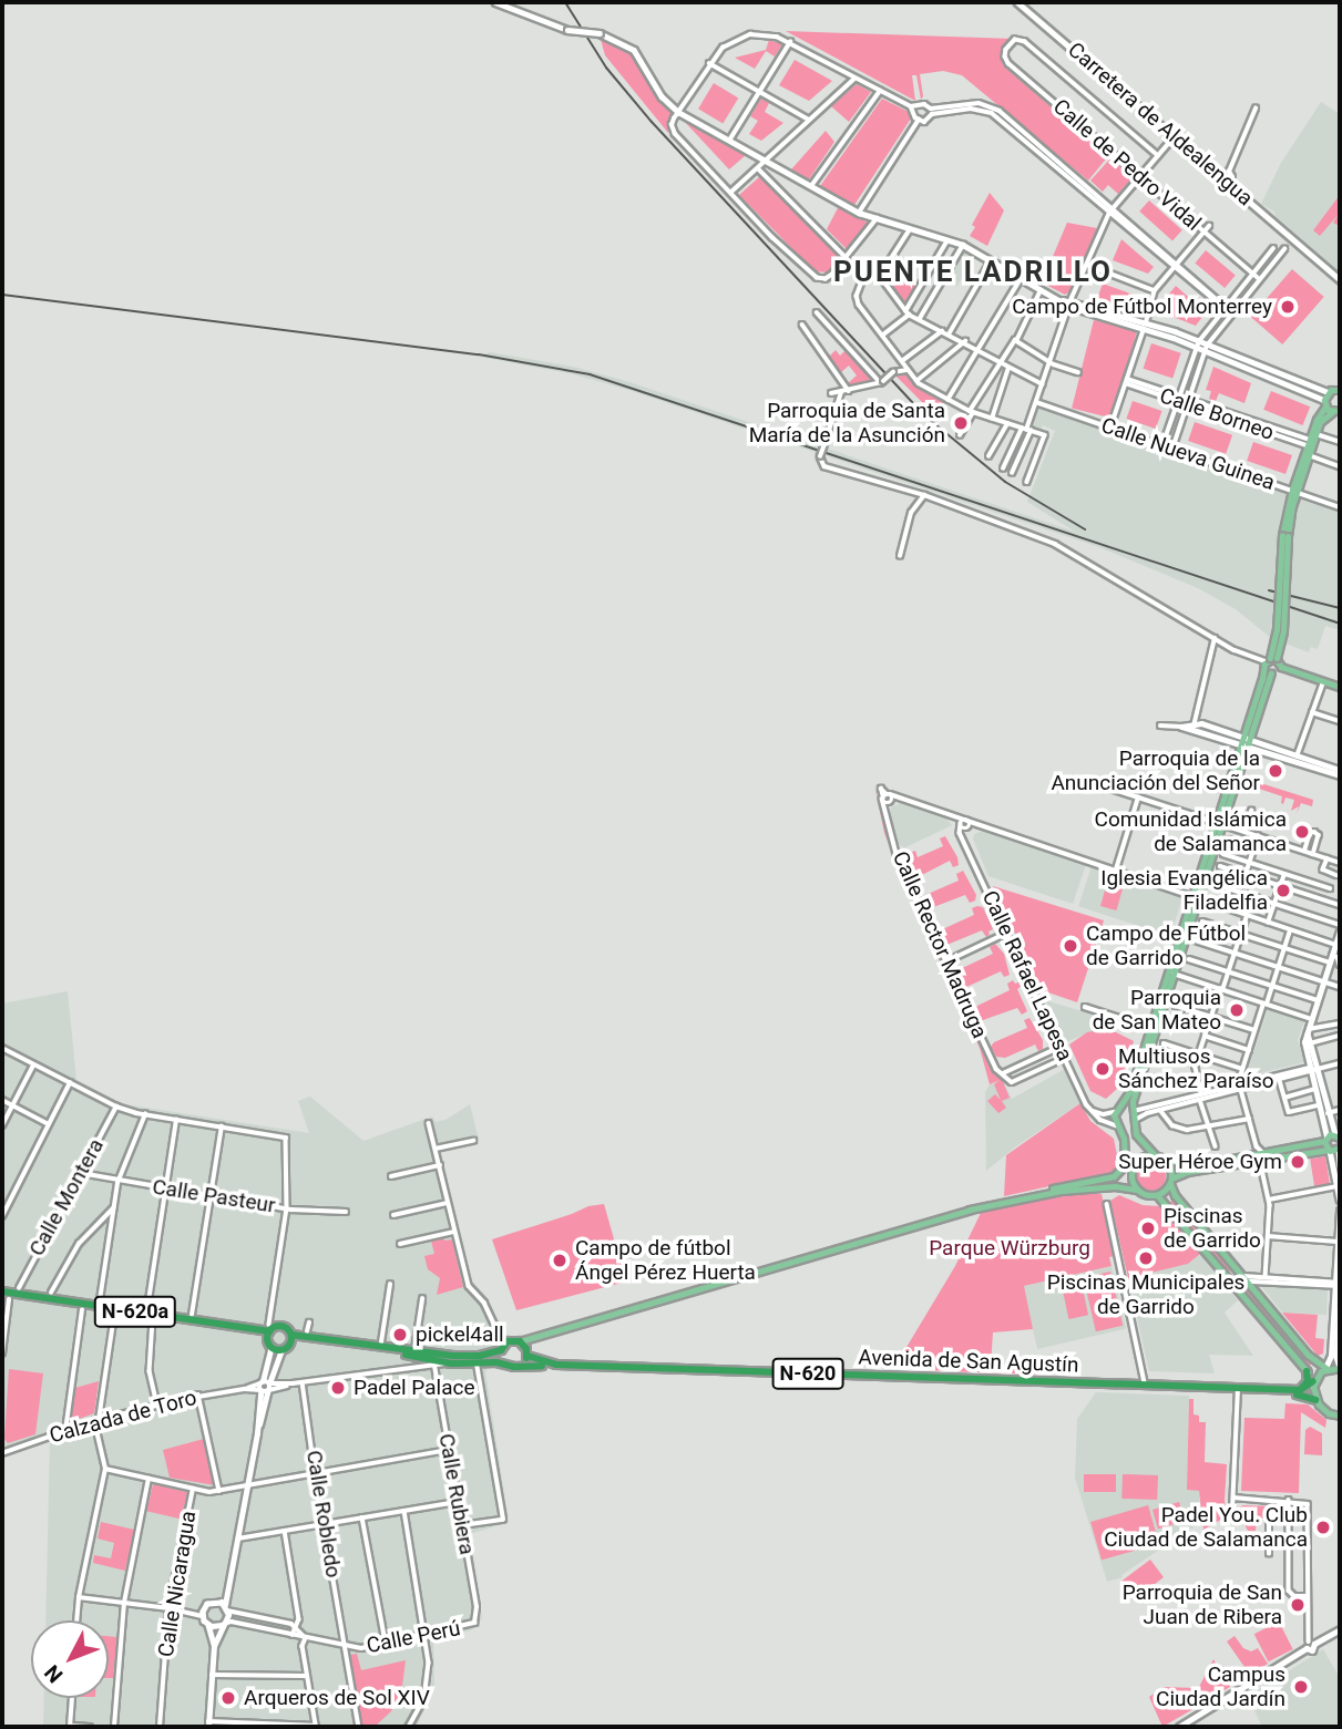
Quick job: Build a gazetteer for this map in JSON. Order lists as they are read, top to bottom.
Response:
{
  "streets": {
    "highway": ["N-620a", "Avenida de San Agustín", "N-620"],
    "main road": ["Carretera de Aldealengua"],
    "street": [
      "Calle de Pedro Vidal",
      "Calle Borneo",
      "Calle Nueva Guinea",
      "Calle Rector Madruga",
      "Calle Rafael Lapesa",
      "Calle Pasteur",
      "Calle Montera",
      "Calzada de Toro",
      "Calle Rubiera",
      "Calle Robledo",
      "Calle Nicaragua",
      "Calle Perú"
    ]
  },
  "crossings": [
    ["Calle Rector Madruga", "Calle Rafael Lapesa"],
    ["Calle Pasteur", "Calle Montera"],
    ["Avenida de San Agustín", "N-620"],
    ["Calzada de Toro", "Calle Rubiera"],
    ["Calzada de Toro", "Calle Robledo"],
    ["Calle Rubiera", "Calle Perú"],
    ["Calle Robledo", "Calle Perú"]
  ],
  "districts": ["PUENTE LADRILLO"],
  "parks": ["Parque Würzburg"],
  "places": [
    "Campo de Fútbol Monterrey",
    "Parroquia de Santa María de la Asunción",
    "Parroquia de la Anunciación del Señor",
    "Comunidad Islámica de Salamanca",
    "Iglesia Evangélica Filadelfia",
    "Campo de Fútbol de Garrido",
    "Parroquia de San Mateo",
    "Multiusos Sánchez Paraíso",
    "Super Héroe Gym",
    "Piscinas de Garrido",
    "Piscinas Municipales de Garrido",
    "Campo de fútbol Ángel Pérez Huerta",
    "pickel4all",
    "Padel Palace",
    "Padel You. Club Ciudad de Salamanca",
    "Parroquia de San Juan de Ribera",
    "Campus Ciudad Jardín",
    "Arqueros de Sol XIV"
  ],
  "north": "bottom left"
}
